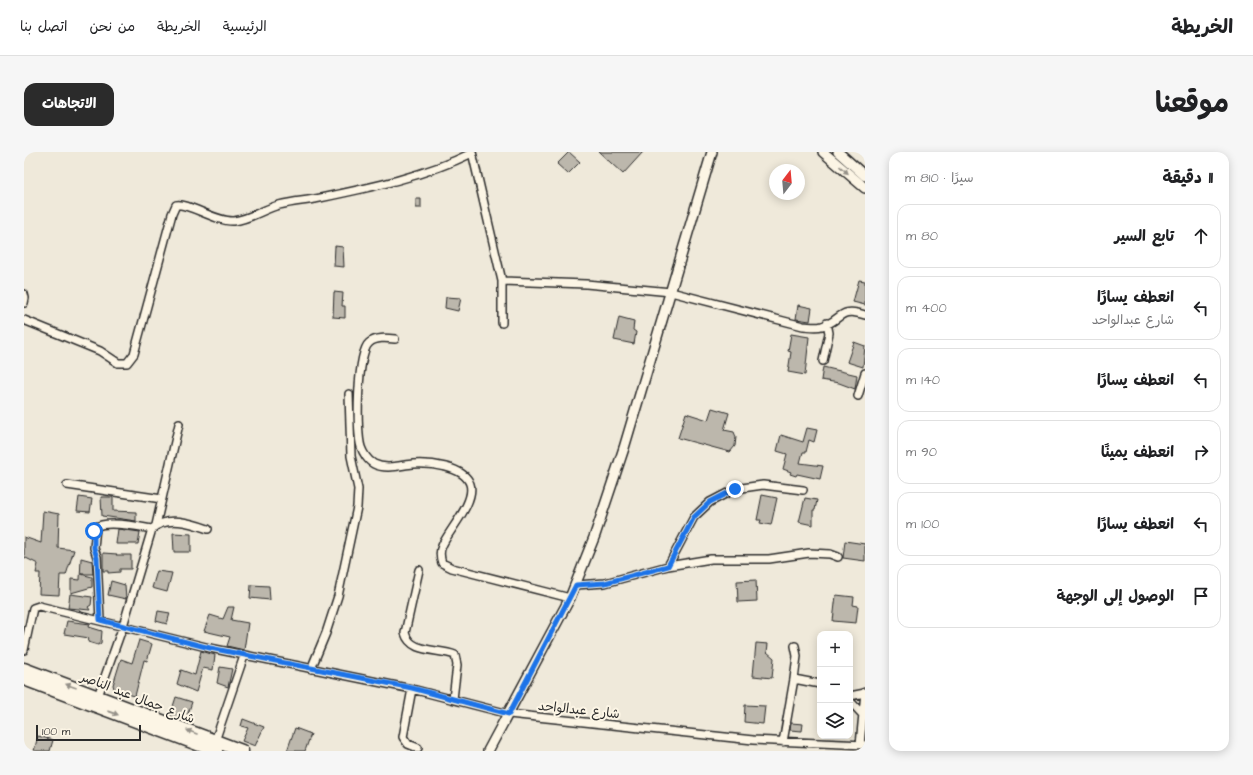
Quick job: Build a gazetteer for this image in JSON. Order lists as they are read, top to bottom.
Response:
{
  "streets": {
    "main road": ["شارع جمال عبد الناصر"],
    "street": ["شارع عبدالواحد"]
  },
  "scale_bar": "100 m",
  "north": "top",
  "page": {
    "header": "الخريطة",
    "nav": [
      "الرئيسية",
      "الخريطة",
      "من نحن",
      "اتصل بنا"
    ],
    "title": "موقعنا",
    "buttons": "الاتجاهات",
    "heading": ["11 دقيقة", "سيرًا · 810 m"],
    "list": [
      ["تابع السير", "80 m"],
      ["انعطف يسارًا", "شارع عبدالواحد", "400 m"],
      ["انعطف يسارًا", "140 m"],
      ["انعطف يمينًا", "90 m"],
      ["انعطف يسارًا", "100 m"],
      "الوصول إلى الوجهة"
    ],
    "map_buttons": ["+", "−"],
    "scale": "100 m"
  }
}
